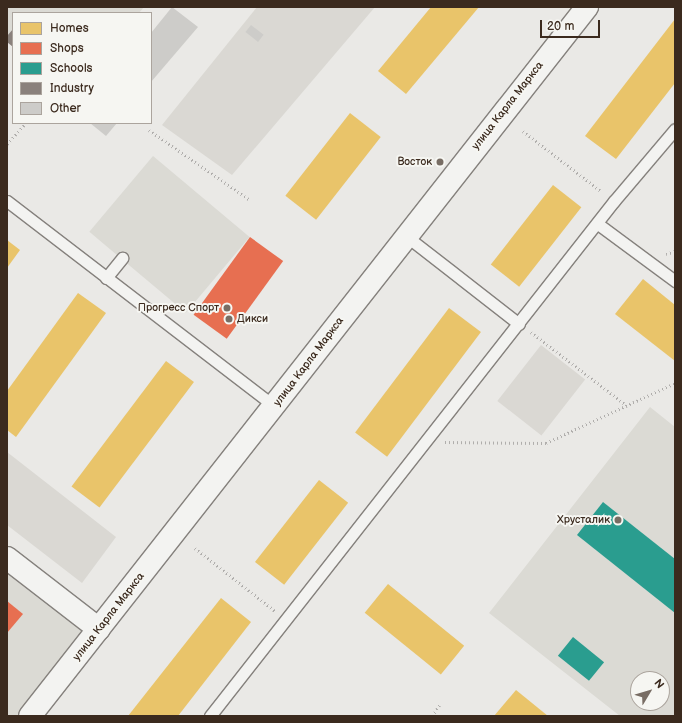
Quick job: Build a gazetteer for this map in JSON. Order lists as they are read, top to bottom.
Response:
{
  "streets": {
    "main road": ["улица Карла Маркса"]
  },
  "places": [
    "Восток",
    "Прогресс Спорт",
    "Дикси",
    "Хрусталик"
  ],
  "legend": [
    "Homes",
    "Shops",
    "Schools",
    "Industry",
    "Other"
  ],
  "scale_bar": "20 m",
  "north": "top right"
}
